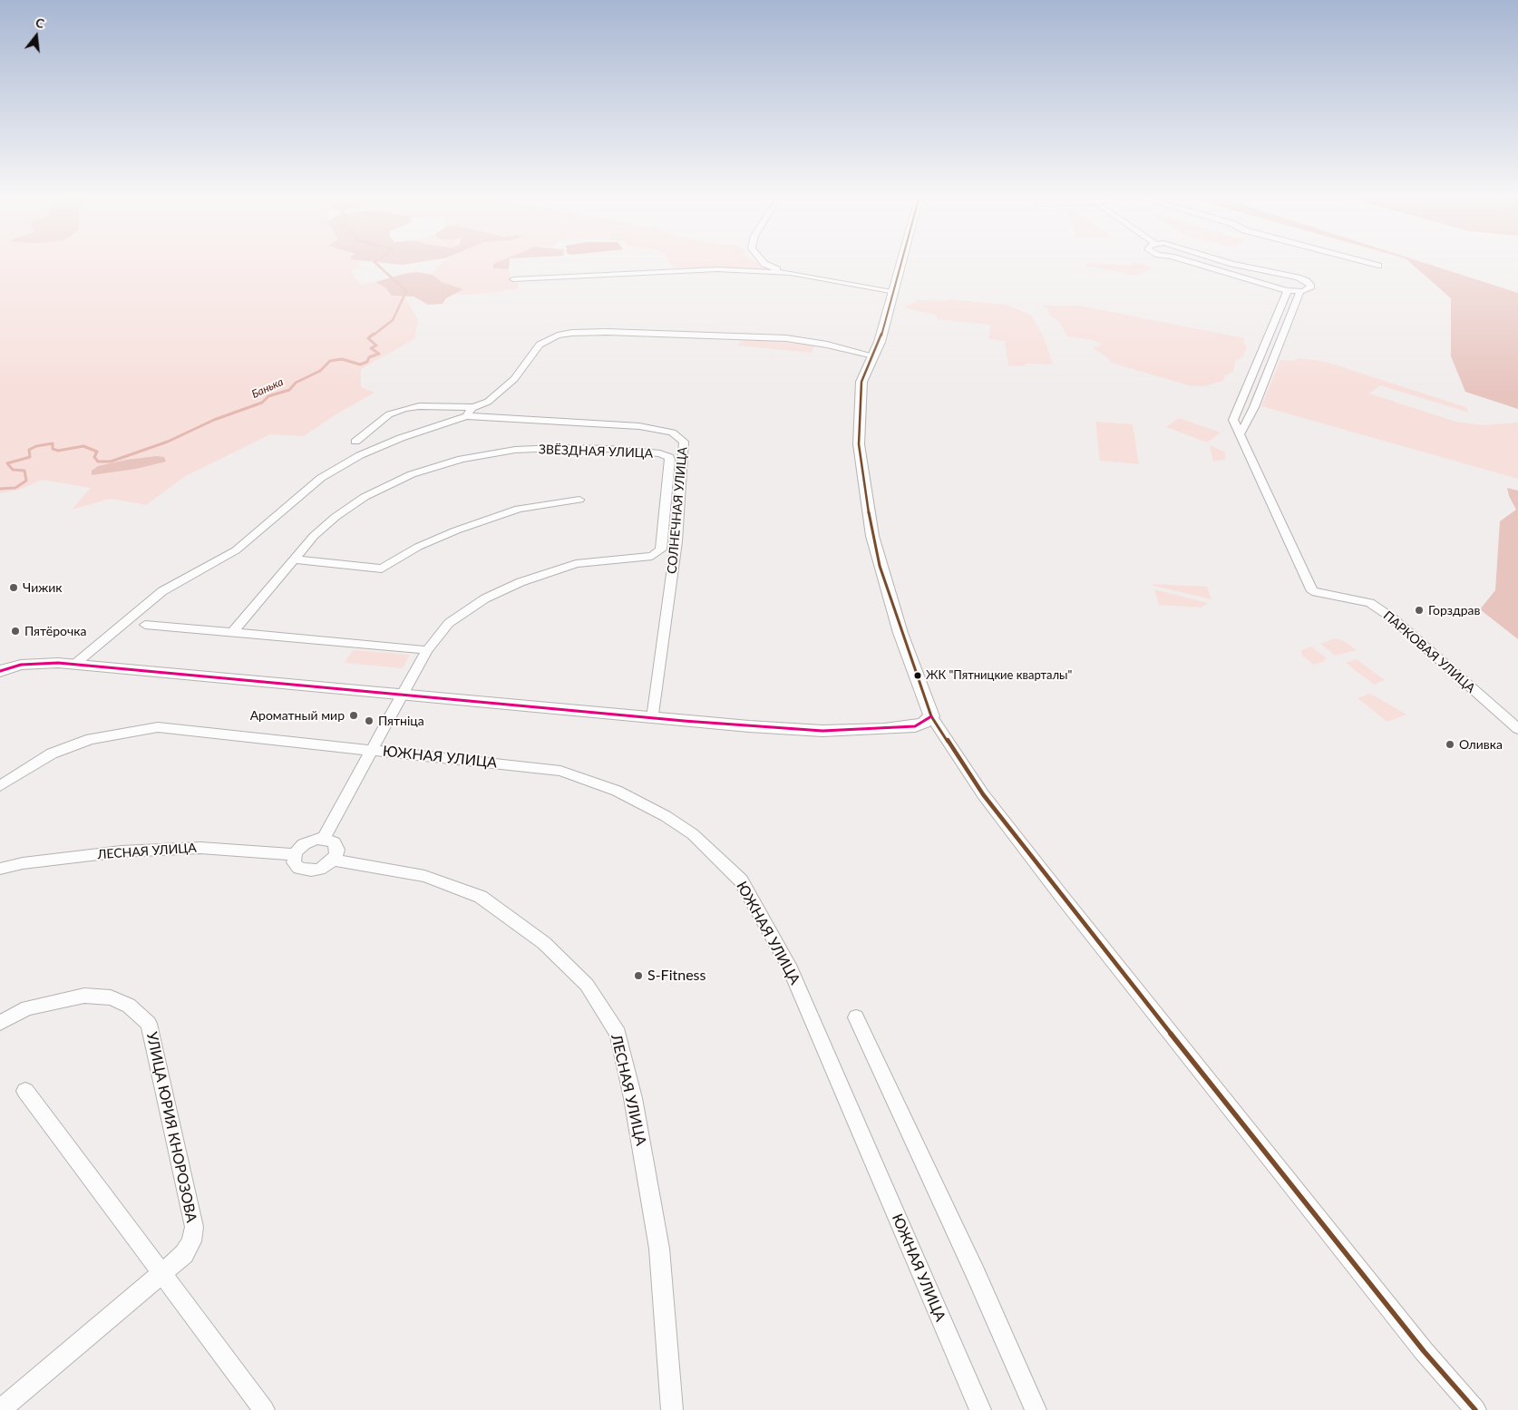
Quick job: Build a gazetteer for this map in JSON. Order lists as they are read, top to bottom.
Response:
{
  "streets": {
    "street": [
      "ЗВЁЗДНАЯ УЛИЦА",
      "СОЛНЕЧНАЯ УЛИЦА",
      "ПАРКОВАЯ УЛИЦА",
      "ЮЖНАЯ УЛИЦА",
      "ЛЕСНАЯ УЛИЦА",
      "УЛИЦА ЮРИЯ КНОРОЗОВА"
    ]
  },
  "water": ["Банька"],
  "places": [
    "Чижик",
    "Горздрав",
    "Пятёрочка",
    "ЖК \"Пятницкие кварталы\"",
    "Ароматный мир",
    "Пятнiца",
    "Оливка",
    "S-Fitness"
  ],
  "north": "top"
}
